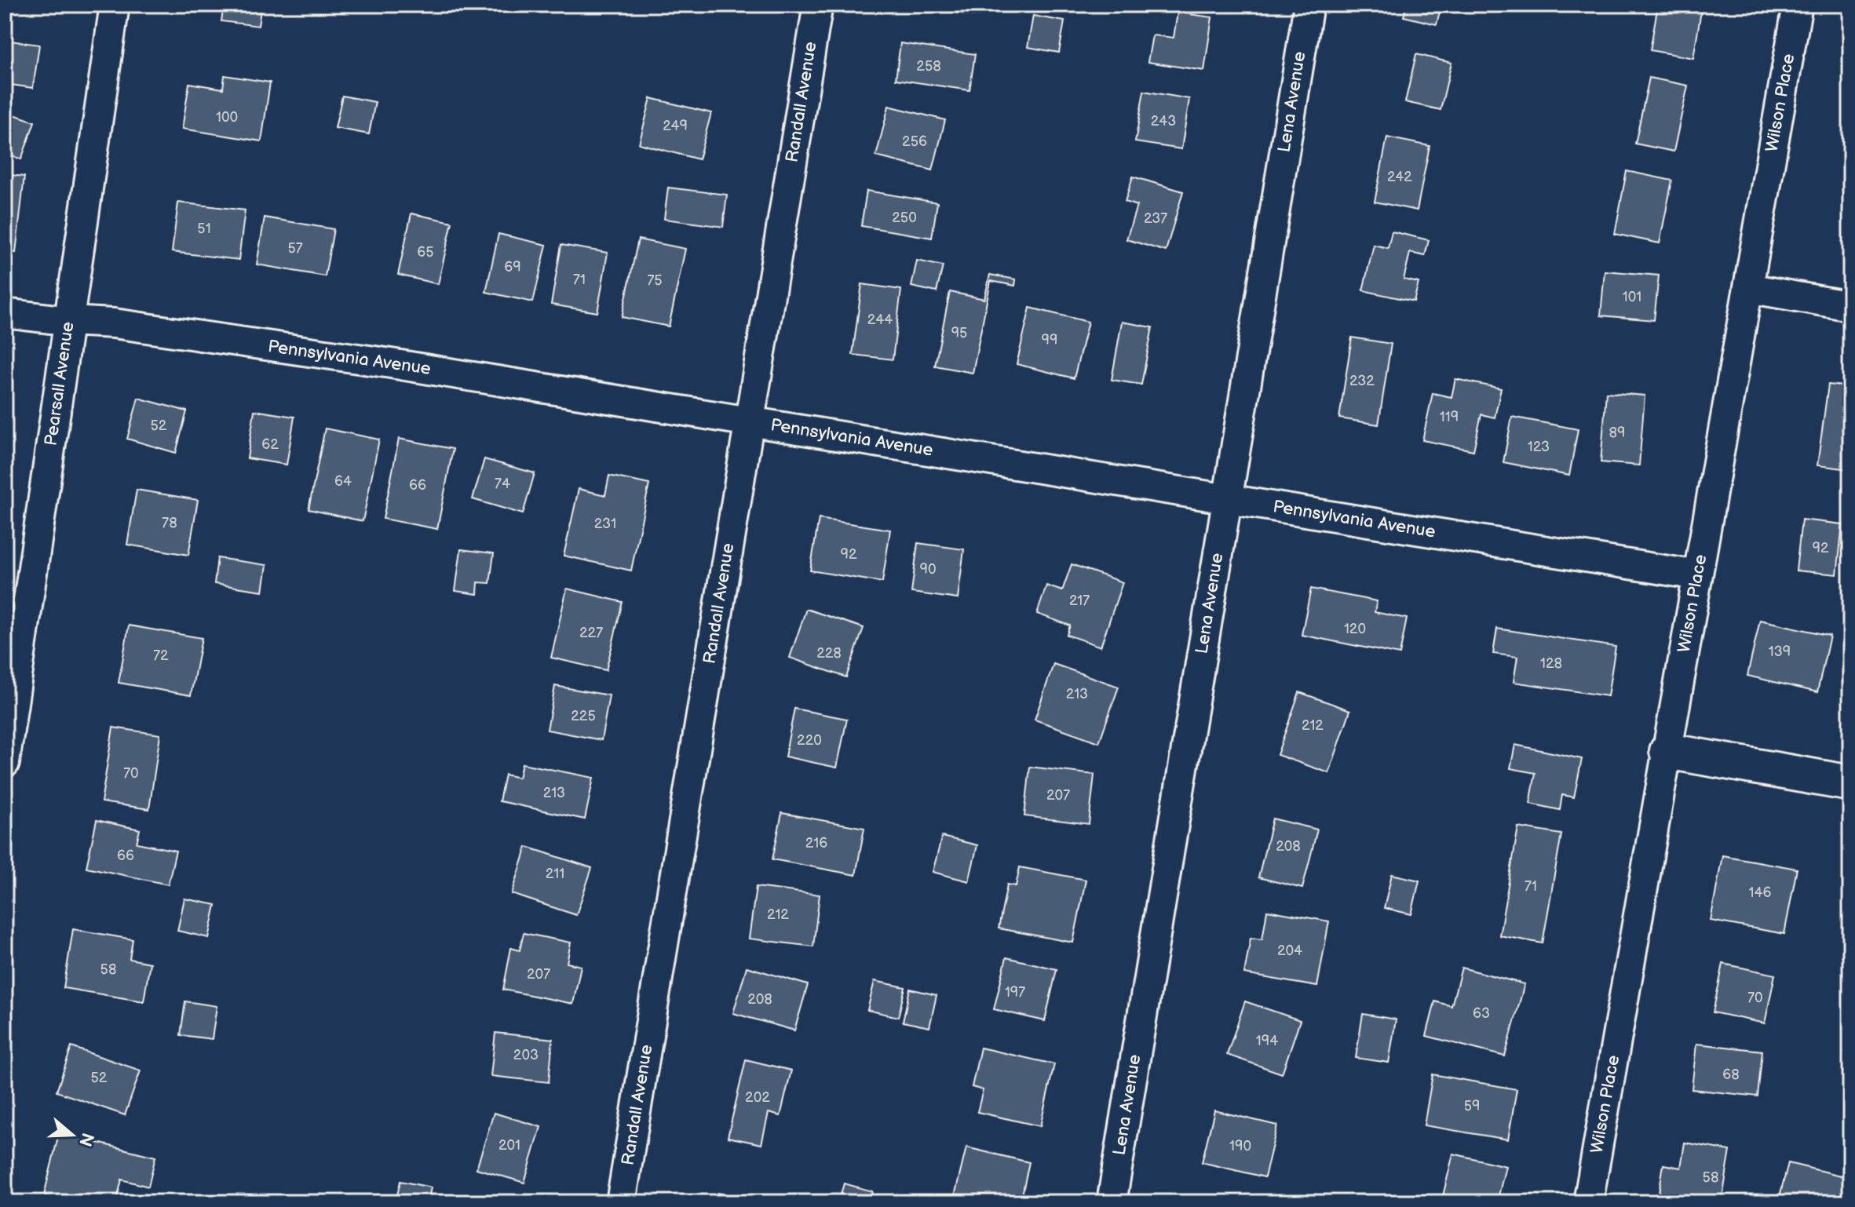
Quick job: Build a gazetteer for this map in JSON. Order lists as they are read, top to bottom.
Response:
{
  "streets": {
    "street": [
      "Randall Avenue",
      "Lena Avenue",
      "Wilson Place",
      "Pennsylvania Avenue",
      "Pearsall Avenue"
    ]
  },
  "crossings": [
    ["Randall Avenue", "Pennsylvania Avenue"],
    ["Lena Avenue", "Pennsylvania Avenue"],
    ["Wilson Place", "Pennsylvania Avenue"],
    ["Pennsylvania Avenue", "Pearsall Avenue"]
  ],
  "house_numbers": [
    "258",
    "100",
    "243",
    "249",
    "256",
    "242",
    "250",
    "237",
    "51",
    "57",
    "65",
    "69",
    "71",
    "75",
    "101",
    "244",
    "95",
    "99",
    "232",
    "119",
    "52",
    "89",
    "62",
    "123",
    "64",
    "74",
    "66",
    "78",
    "231",
    "92",
    "92",
    "90",
    "217",
    "120",
    "227",
    "139",
    "228",
    "72",
    "128",
    "213",
    "225",
    "212",
    "220",
    "70",
    "213",
    "207",
    "216",
    "208",
    "66",
    "211",
    "71",
    "146",
    "212",
    "204",
    "58",
    "207",
    "197",
    "70",
    "208",
    "63",
    "194",
    "203",
    "68",
    "52",
    "202",
    "59",
    "201",
    "190",
    "58"
  ],
  "north": "right"
}
